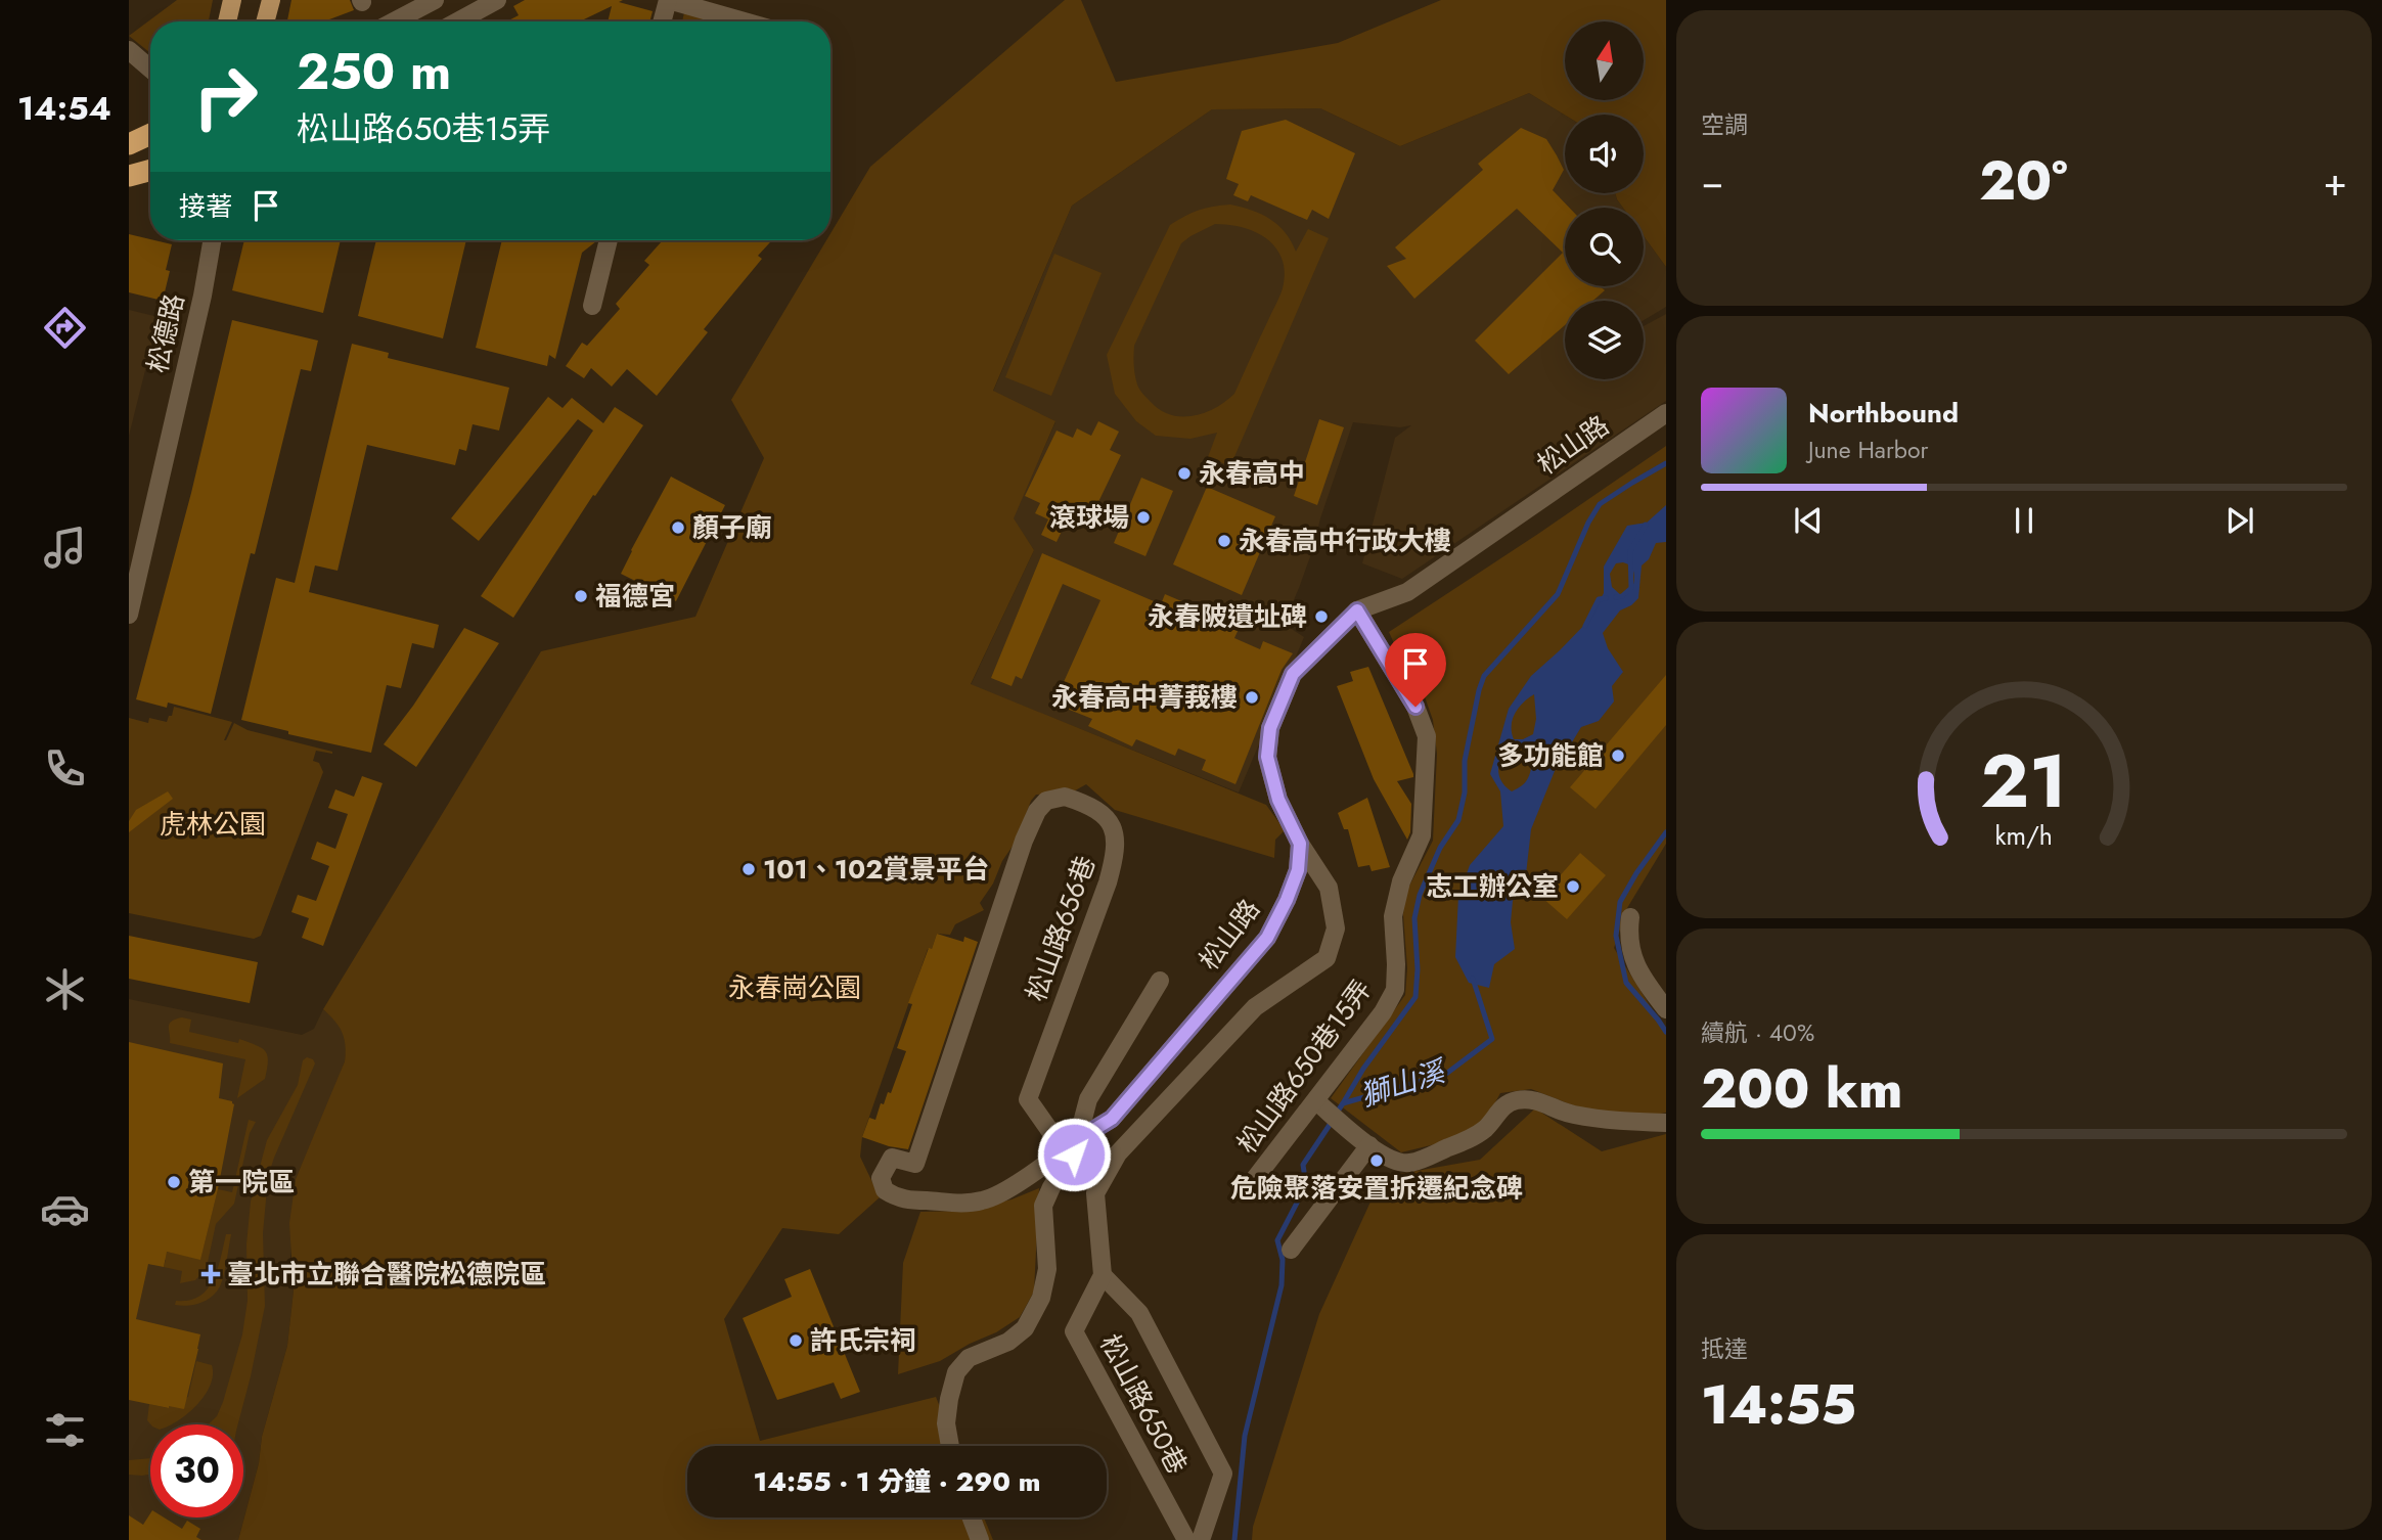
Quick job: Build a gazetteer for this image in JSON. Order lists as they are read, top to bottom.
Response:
{
  "streets": {
    "street": [
      "松德路",
      "松山路",
      "松山路656巷",
      "松山路650巷15弄",
      "松山路650巷"
    ]
  },
  "crossings": [
    ["松山路", "松山路656巷"],
    ["松山路", "松山路650巷15弄"]
  ],
  "water": ["獅山溪"],
  "parks": ["虎林公園", "永春崗公園"],
  "places": {
    "other": [
      "永春高中",
      "滾球場",
      "顏子廟",
      "永春高中行政大樓",
      "福德宮",
      "永春陂遺址碑",
      "永春高中菁莪樓",
      "多功能館",
      "101、102賞景平台",
      "志工辦公室",
      "危險聚落安置拆遷紀念碑",
      "第一院區",
      "許氏宗祠"
    ],
    "health": ["臺北市立聯合醫院松德院區"]
  },
  "north": "top",
  "page": {
    "tabs": "14:54",
    "tile": [
      "空調",
      ["續航 · 40%", "200 km"],
      ["抵達", "14:55"]
    ],
    "turn": ["250 m", "松山路650巷15弄"],
    "heat": ["−", "20°", "+"],
    "then": "接著",
    "song": ["Northbound", "June Harbor"],
    "limit": "30",
    "trip": "14:55 · 1 分鐘 · 290 m",
    "gauge": ["21", "km/h"]
  }
}
